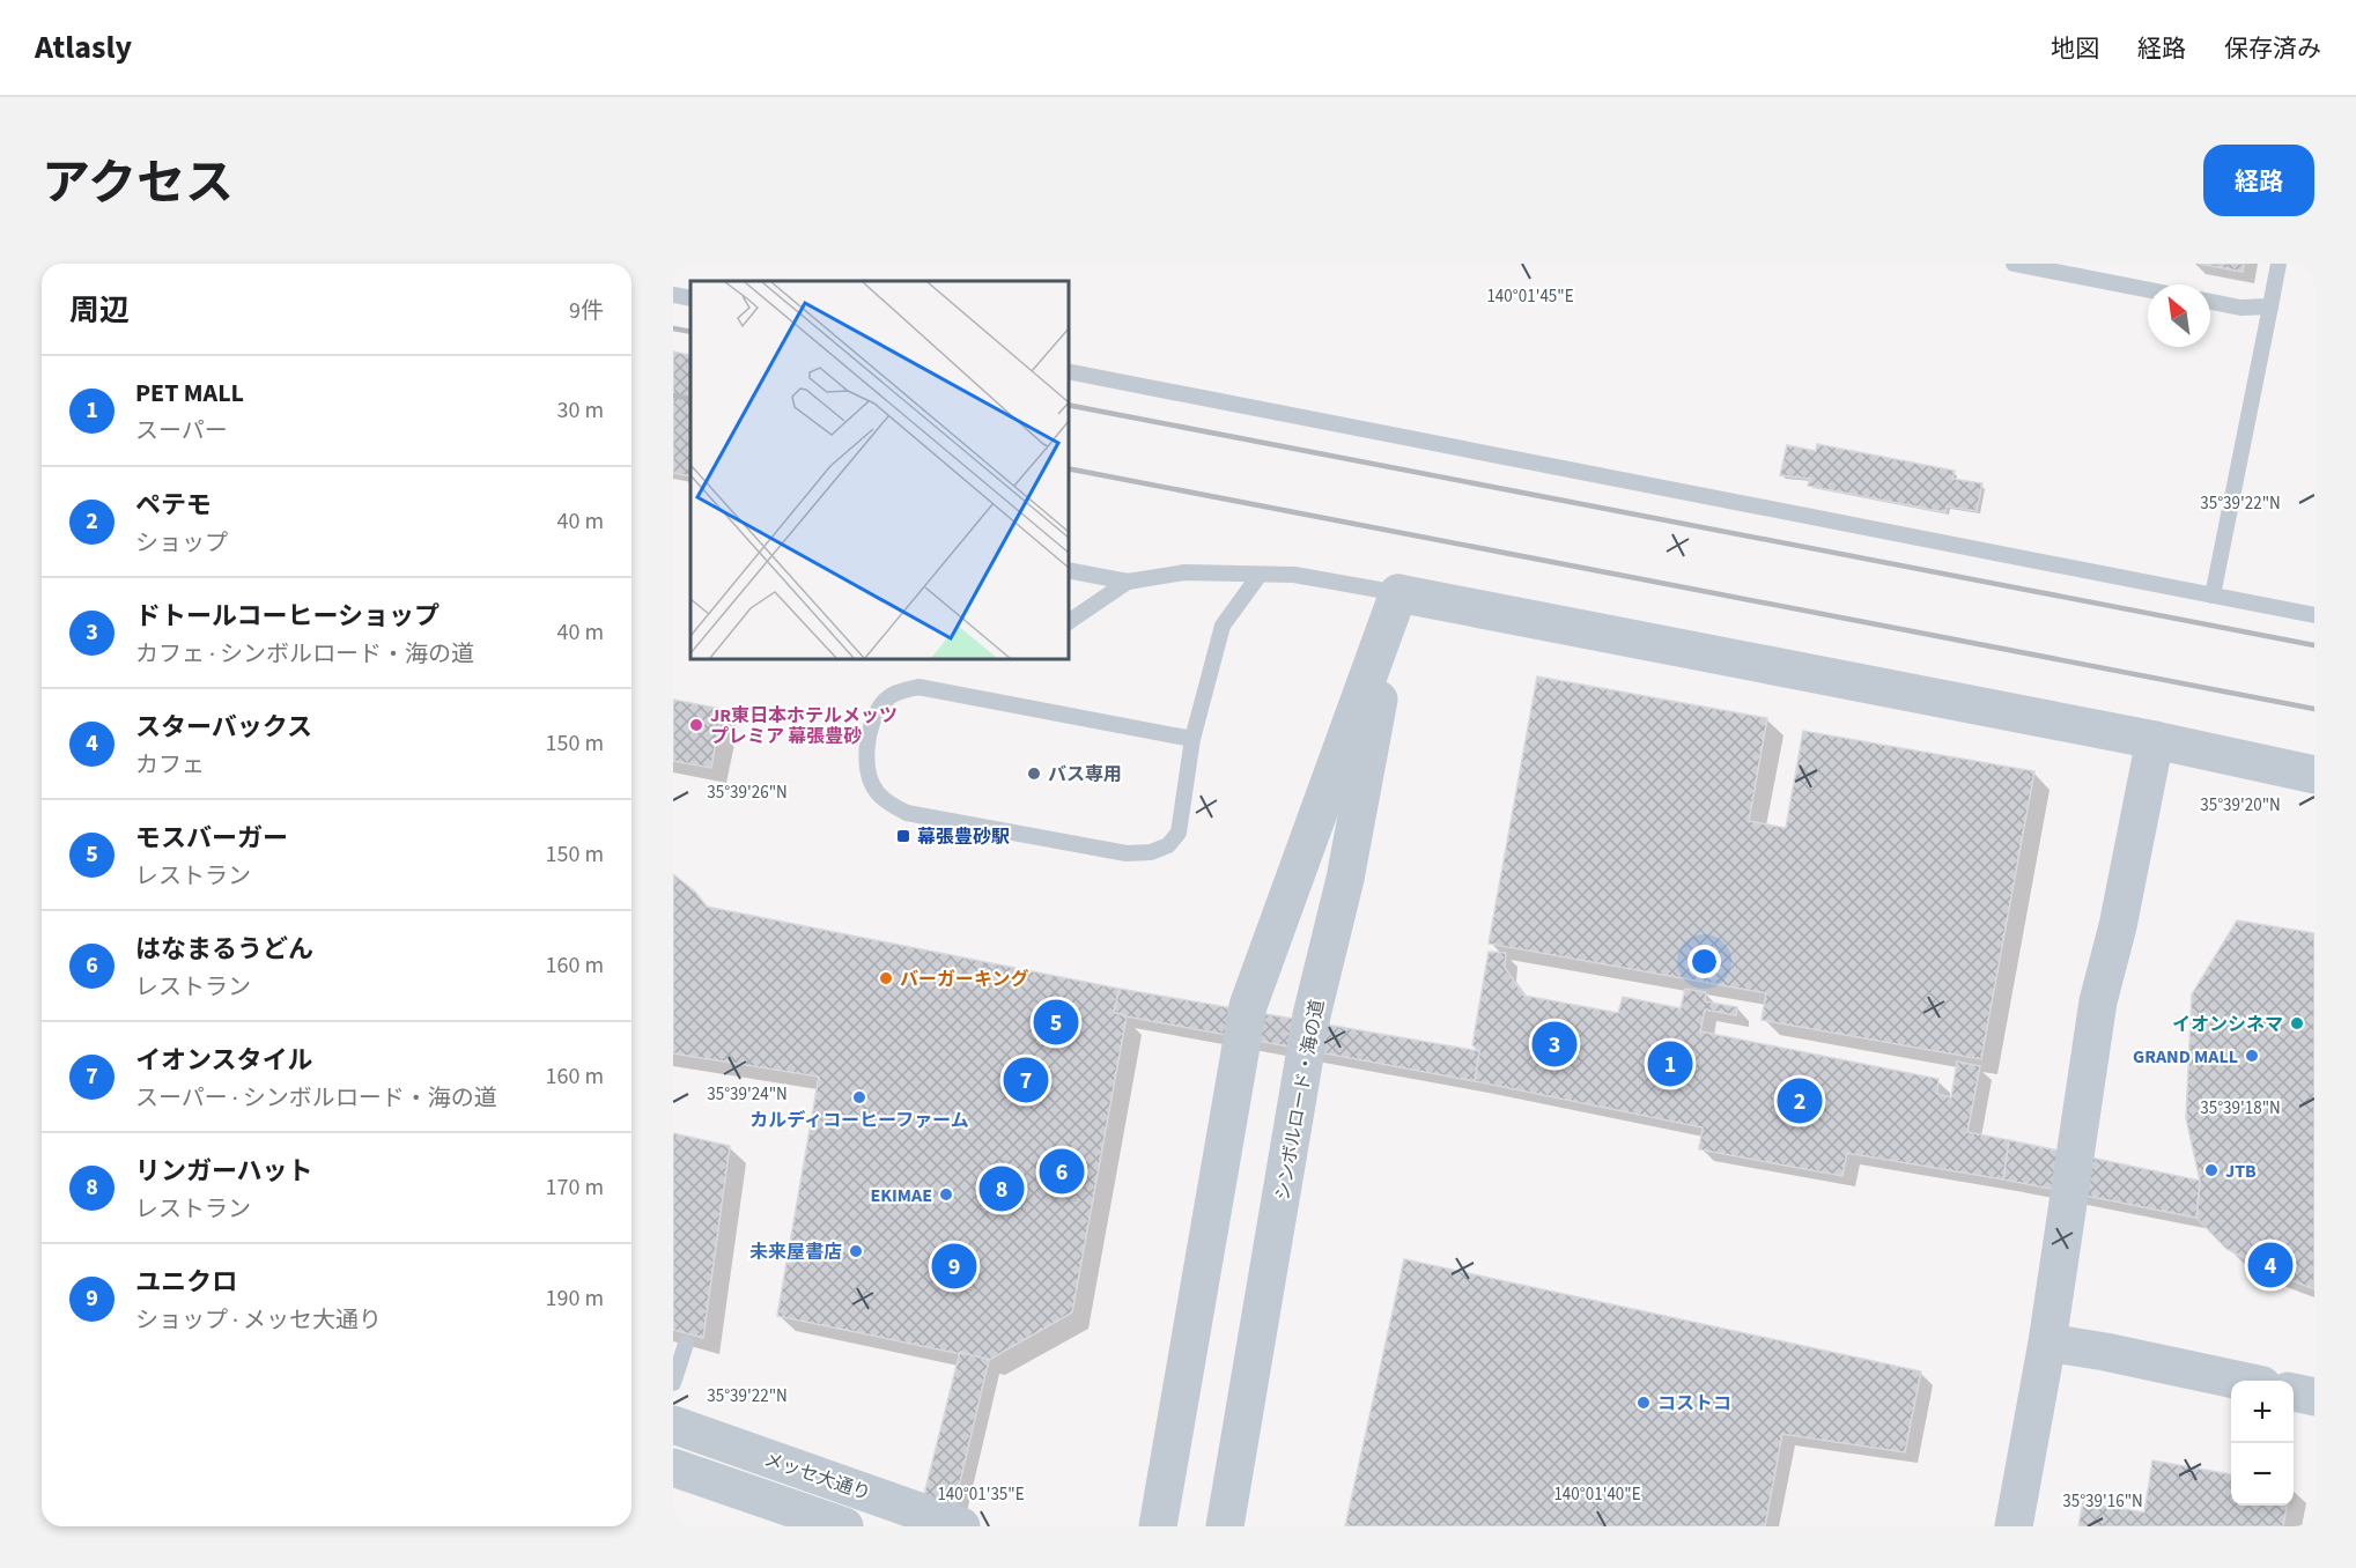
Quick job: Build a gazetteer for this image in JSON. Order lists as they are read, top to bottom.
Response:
{
  "streets": {
    "street": ["シンボルロード・海の道", "メッセ大通り"]
  },
  "places": {
    "other": [
      "JR東日本ホテルメッツ プレミア 幕張豊砂",
      "バス専用",
      "バーガーキング",
      "イオンシネマ",
      "GRAND MALL",
      "カルディコーヒーファーム",
      "JTB",
      "EKIMAE",
      "未来屋書店",
      "コストコ"
    ],
    "transit": ["幕張豊砂駅"]
  },
  "north": "top left",
  "page": {
    "header": "Atlasly",
    "nav": ["地図", "経路", "保存済み"],
    "title": "アクセス",
    "buttons": "経路",
    "heading": ["周辺", "9件"],
    "list": [
      {
        "mark": "1",
        "name": "PET MALL",
        "note": "スーパー",
        "value": "30 m"
      },
      {
        "mark": "2",
        "name": "ペテモ",
        "note": "ショップ",
        "value": "40 m"
      },
      {
        "mark": "3",
        "name": "ドトールコーヒーショップ",
        "note": "カフェ · シンボルロード・海の道",
        "value": "40 m"
      },
      {
        "mark": "4",
        "name": "スターバックス",
        "note": "カフェ",
        "value": "150 m"
      },
      {
        "mark": "5",
        "name": "モスバーガー",
        "note": "レストラン",
        "value": "150 m"
      },
      {
        "mark": "6",
        "name": "はなまるうどん",
        "note": "レストラン",
        "value": "160 m"
      },
      {
        "mark": "7",
        "name": "イオンスタイル",
        "note": "スーパー · シンボルロード・海の道",
        "value": "160 m"
      },
      {
        "mark": "8",
        "name": "リンガーハット",
        "note": "レストラン",
        "value": "170 m"
      },
      {
        "mark": "9",
        "name": "ユニクロ",
        "note": "ショップ · メッセ大通り",
        "value": "190 m"
      }
    ],
    "pins": [
      "5",
      "3",
      "1",
      "7",
      "2",
      "6",
      "8",
      "4",
      "9"
    ],
    "map_buttons": ["+", "−"]
  },
  "coordinates": [
    "140°01'45\"E",
    "35°39'22\"N",
    "35°39'26\"N",
    "35°39'20\"N",
    "35°39'24\"N",
    "35°39'18\"N",
    "140°01'35\"E",
    "140°01'40\"E",
    "35°39'16\"N"
  ]
}
